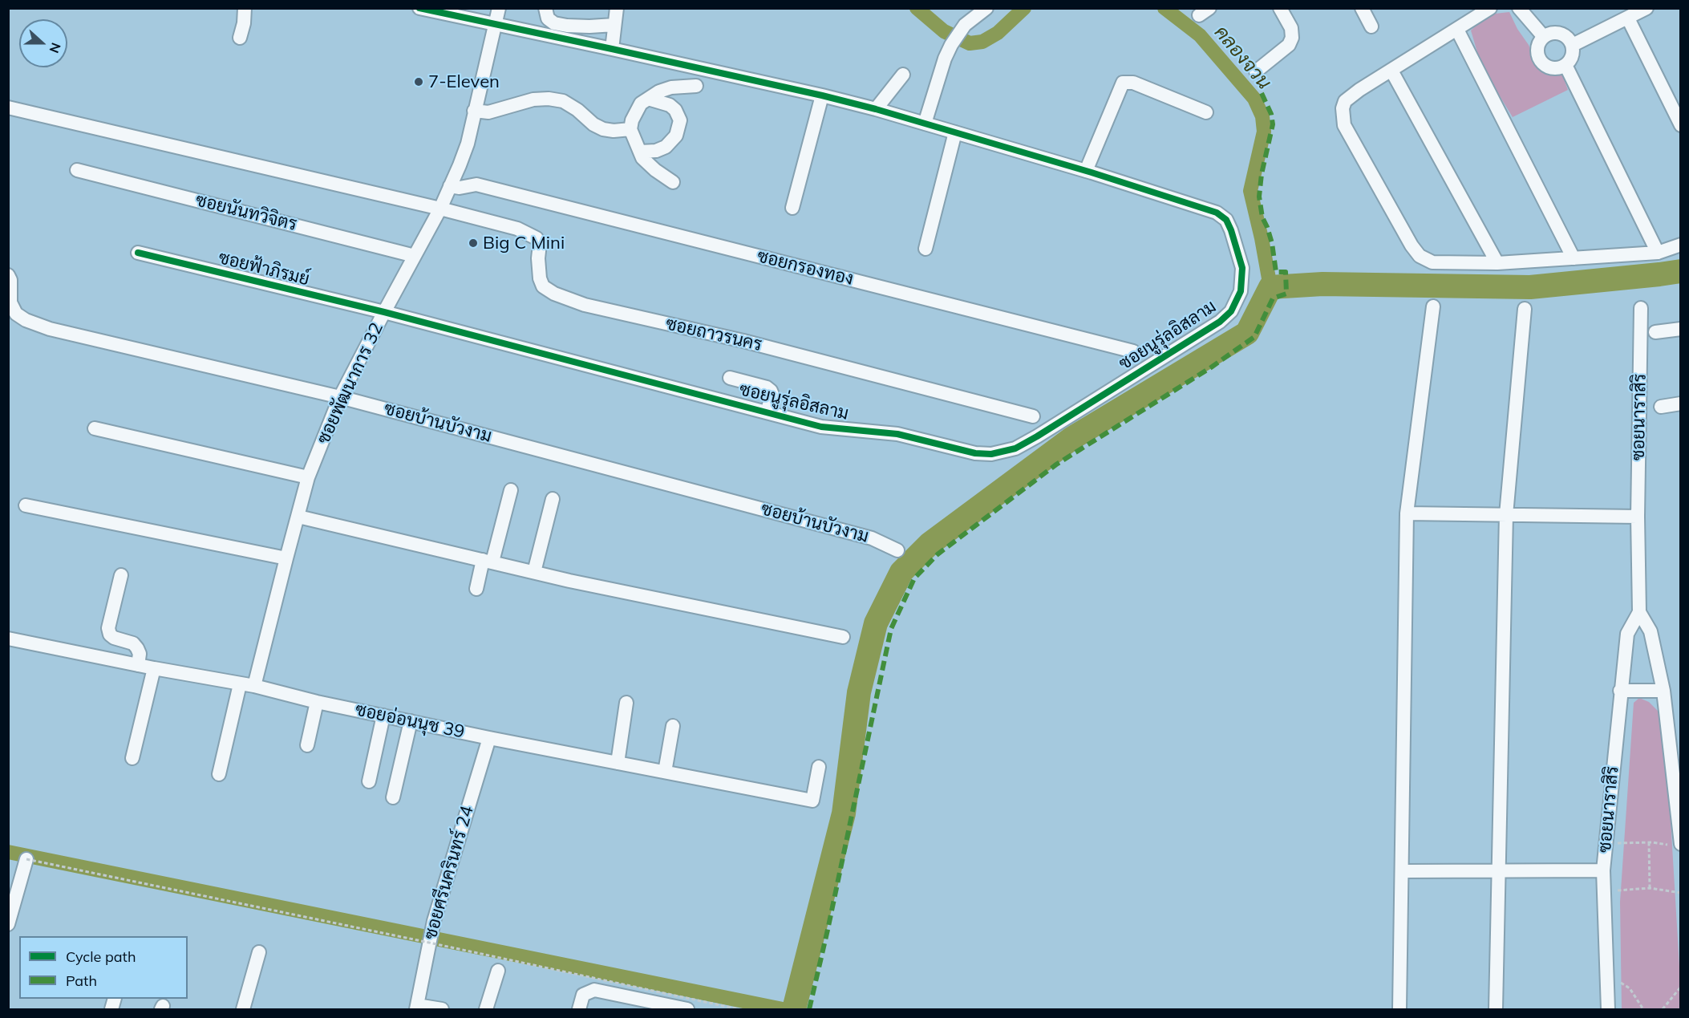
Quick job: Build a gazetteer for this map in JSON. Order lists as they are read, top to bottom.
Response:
{
  "streets": {
    "street": [
      "ซอยนันทวิจิตร",
      "ซอยกรองทอง",
      "ซอยฟ้าภิรมย์",
      "ซอยถาวรนคร",
      "ซอยนูรุ่ลอิสลาม",
      "ซอยพัฒนาการ 32",
      "ซอยนาราสิริ",
      "ซอยบ้านบัวงาม",
      "ซอยอ่อนนุช 39",
      "ซอยศรีนครินทร์ 24"
    ]
  },
  "crossings": [
    ["ซอยนันทวิจิตร", "ซอยพัฒนาการ 32"],
    ["ซอยกรองทอง", "ซอยพัฒนาการ 32"],
    ["ซอยฟ้าภิรมย์", "ซอยนูรุ่ลอิสลาม"],
    ["ซอยฟ้าภิรมย์", "ซอยพัฒนาการ 32"],
    ["ซอยถาวรนคร", "ซอยพัฒนาการ 32"],
    ["ซอยนูรุ่ลอิสลาม", "ซอยพัฒนาการ 32"],
    ["ซอยพัฒนาการ 32", "ซอยบ้านบัวงาม"],
    ["ซอยพัฒนาการ 32", "ซอยอ่อนนุช 39"],
    ["ซอยอ่อนนุช 39", "ซอยศรีนครินทร์ 24"]
  ],
  "water": ["คลองจวน"],
  "places": ["7-Eleven", "Big C Mini"],
  "legend": ["Cycle path", "Path"],
  "north": "right"
}
